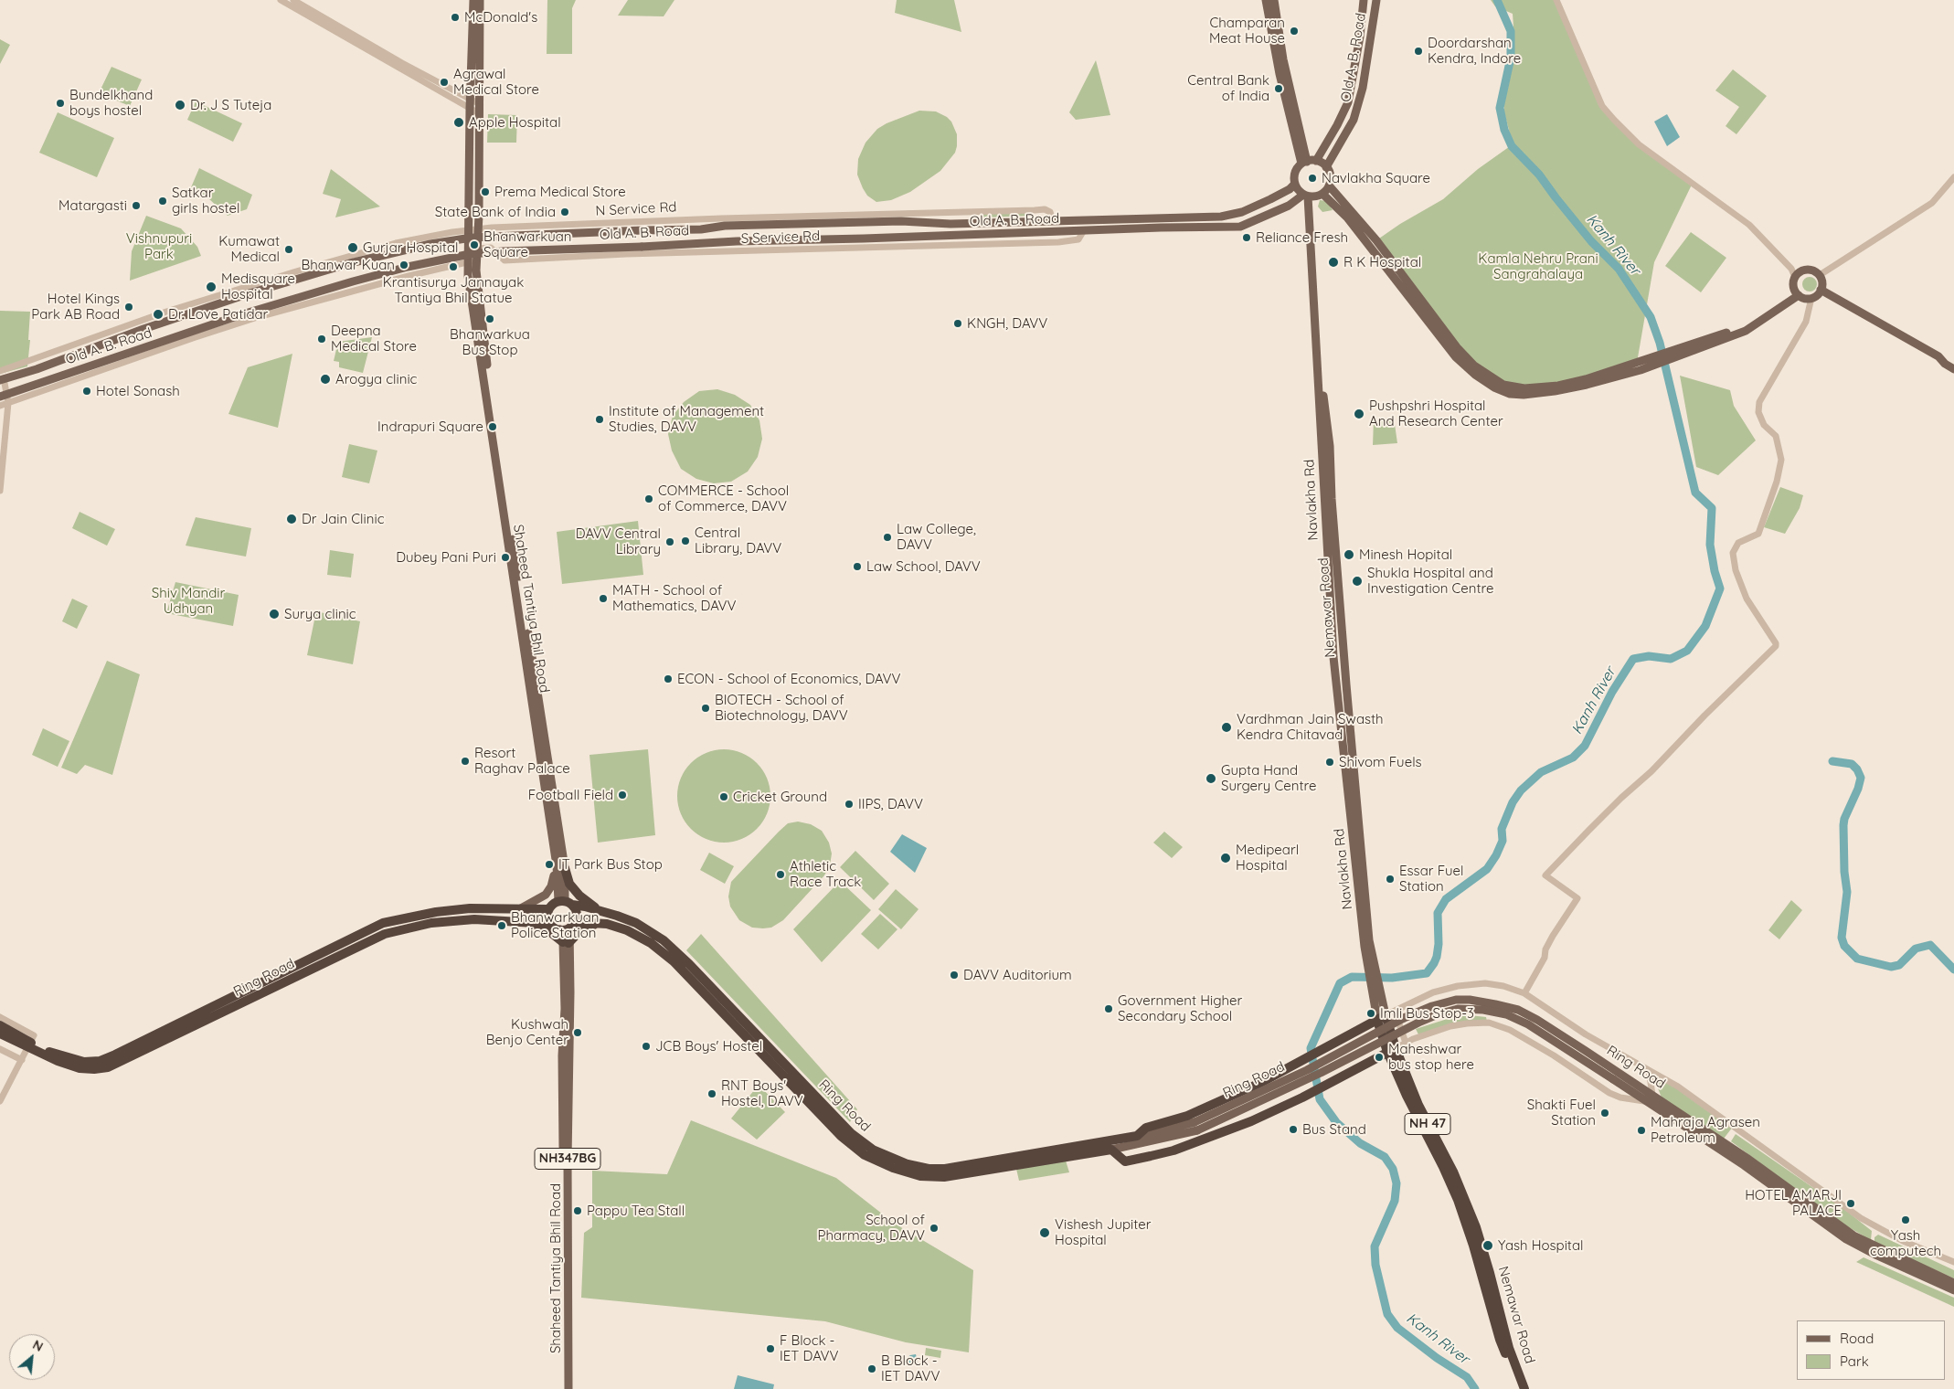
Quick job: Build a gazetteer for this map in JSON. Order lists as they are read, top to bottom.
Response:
{
  "streets": {
    "highway": ["Nemawar Road", "Ring Road", "NH 47"],
    "main road": [
      "Old A. B. Road",
      "Navlakha Rd",
      "Shaheed Tantiya Bhil Road",
      "NH347BG"
    ],
    "street": ["N Service Rd", "S Service Rd"]
  },
  "crossings": [
    ["Old A. B. Road", "N Service Rd"],
    ["Old A. B. Road", "S Service Rd"],
    ["Old A. B. Road", "Navlakha Rd"],
    ["Navlakha Rd", "Nemawar Road"],
    ["Shaheed Tantiya Bhil Road", "Ring Road"]
  ],
  "water": ["Kanh River"],
  "parks": ["Vishnupuri Park", "Kamla Nehru Prani Sangrahalaya", "Shiv Mandir Udhyan"],
  "places": [
    "McDonald's",
    "Champaran Meat House",
    "Doordarshan Kendra, Indore",
    "Agrawal Medical Store",
    "Central Bank of India",
    "Bundelkhand boys hostel",
    "Dr. J S Tuteja",
    "Apple Hospital",
    "Navlakha Square",
    "Prema Medical Store",
    "Satkar girls hostel",
    "Matargasti",
    "State Bank of India",
    "Reliance Fresh",
    "Bhanwarkuan Square",
    "Gurjar Hospital",
    "Kumawat Medical",
    "R K Hospital",
    "Bhanwar Kuan",
    "Krantisurya Jannayak Tantiya Bhil Statue",
    "Medisquare Hospital",
    "Hotel Kings Park AB Road",
    "Dr. Love Patidar",
    "Bhanwarkua Bus Stop",
    "KNGH, DAVV",
    "Deepna Medical Store",
    "Arogya clinic",
    "Hotel Sonash",
    "Pushpshri Hospital And Research Center",
    "Institute of Management Studies, DAVV",
    "Indrapuri Square",
    "COMMERCE - School of Commerce, DAVV",
    "Dr Jain Clinic",
    "Law College, DAVV",
    "Central Library, DAVV",
    "DAVV Central Library",
    "Minesh Hopital",
    "Dubey Pani Puri",
    "Law School, DAVV",
    "Shukla Hospital and Investigation Centre",
    "MATH - School of Mathematics, DAVV",
    "Surya clinic",
    "ECON - School of Economics, DAVV",
    "BIOTECH - School of Biotechnology, DAVV",
    "Vardhman Jain Swasth Kendra Chitavad",
    "Resort Raghav Palace",
    "Shivom Fuels",
    "Gupta Hand Surgery Centre",
    "Football Field",
    "Cricket Ground",
    "IIPS, DAVV",
    "Medipearl Hospital",
    "IT Park Bus Stop",
    "Athletic Race Track",
    "Essar Fuel Station",
    "Bhanwarkuan Police Station",
    "DAVV Auditorium",
    "Government Higher Secondary School",
    "Imli Bus Stop-3",
    "Kushwah Benjo Center",
    "JCB Boys' Hostel",
    "Maheshwar bus stop here",
    "RNT Boys' Hostel, DAVV",
    "Shakti Fuel Station",
    "Bus Stand",
    "Mahraja Agrasen Petroleum",
    "HOTEL AMARJI PALACE",
    "Pappu Tea Stall",
    "Yash computech",
    "School of Pharmacy, DAVV",
    "Vishesh Jupiter Hospital",
    "Yash Hospital",
    "F Block - IET DAVV",
    "B Block - IET DAVV"
  ],
  "legend": ["Road", "Park"],
  "north": "top right"
}
